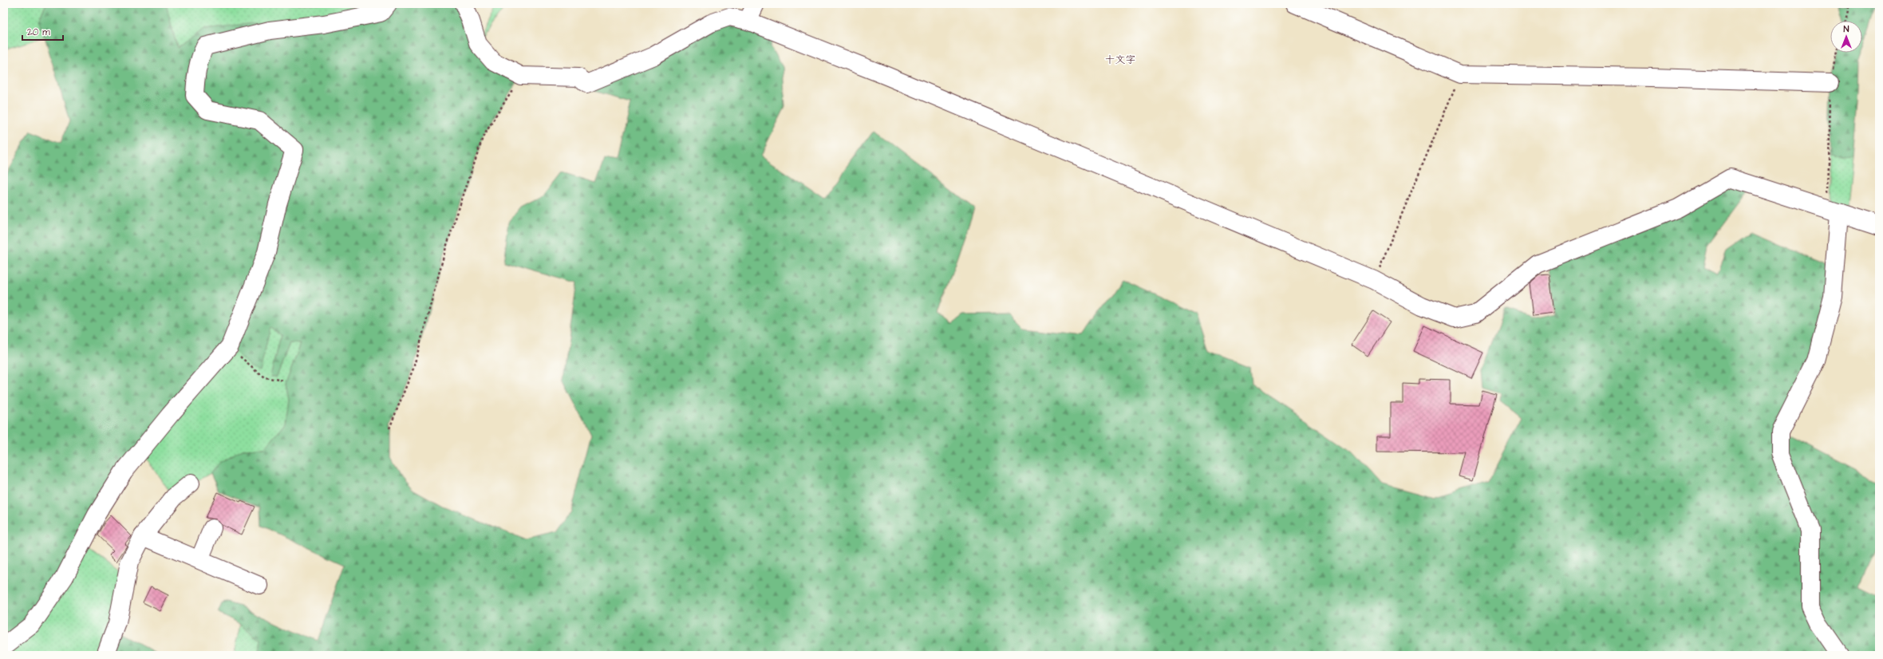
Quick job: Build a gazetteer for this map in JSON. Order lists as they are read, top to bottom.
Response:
{
  "districts": ["十文字"],
  "scale_bar": "20 m",
  "north": "top"
}
